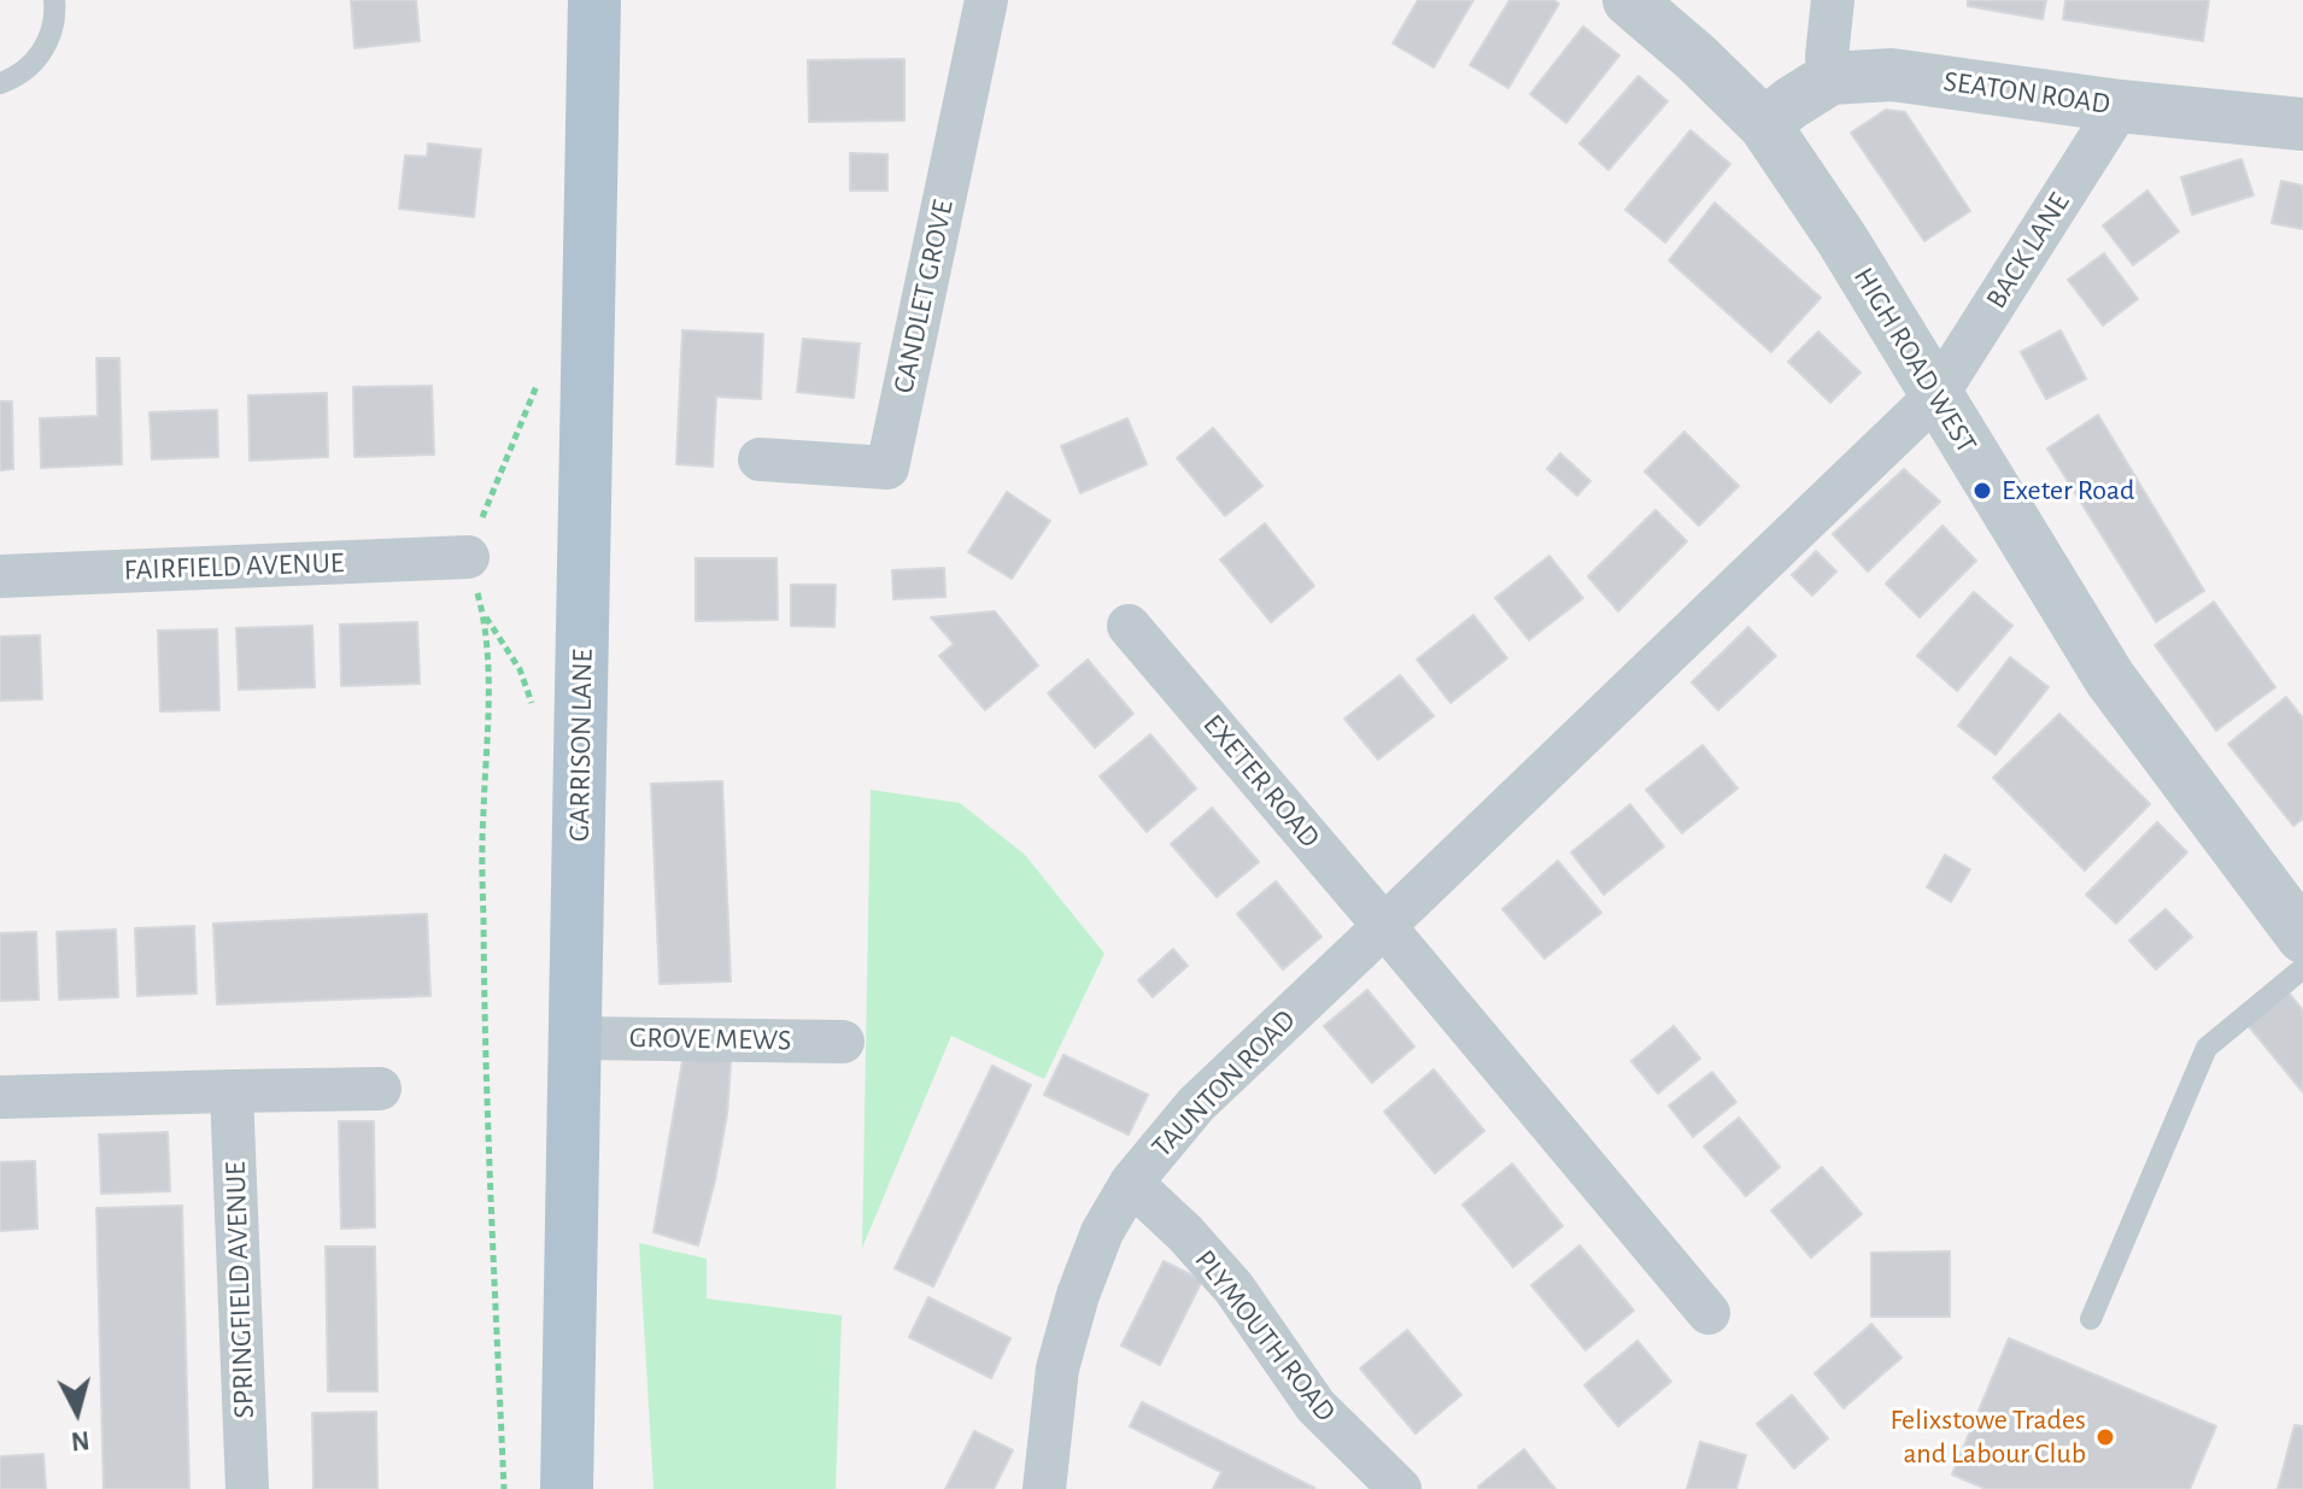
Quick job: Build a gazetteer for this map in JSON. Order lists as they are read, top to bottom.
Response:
{
  "streets": {
    "main road": ["GARRISON LANE"],
    "street": [
      "SEATON ROAD",
      "BACK LANE",
      "CANDLET GROVE",
      "HIGH ROAD WEST",
      "FAIRFIELD AVENUE",
      "EXETER ROAD",
      "GROVE MEWS",
      "TAUNTON ROAD",
      "SPRINGFIELD AVENUE",
      "PLYMOUTH ROAD"
    ]
  },
  "crossings": [
    ["SEATON ROAD", "BACK LANE"],
    ["SEATON ROAD", "HIGH ROAD WEST"],
    ["BACK LANE", "HIGH ROAD WEST"],
    ["GARRISON LANE", "GROVE MEWS"],
    ["EXETER ROAD", "TAUNTON ROAD"],
    ["TAUNTON ROAD", "PLYMOUTH ROAD"]
  ],
  "places": ["Exeter Road", "Felixstowe Trades and Labour Club"],
  "north": "bottom"
}
